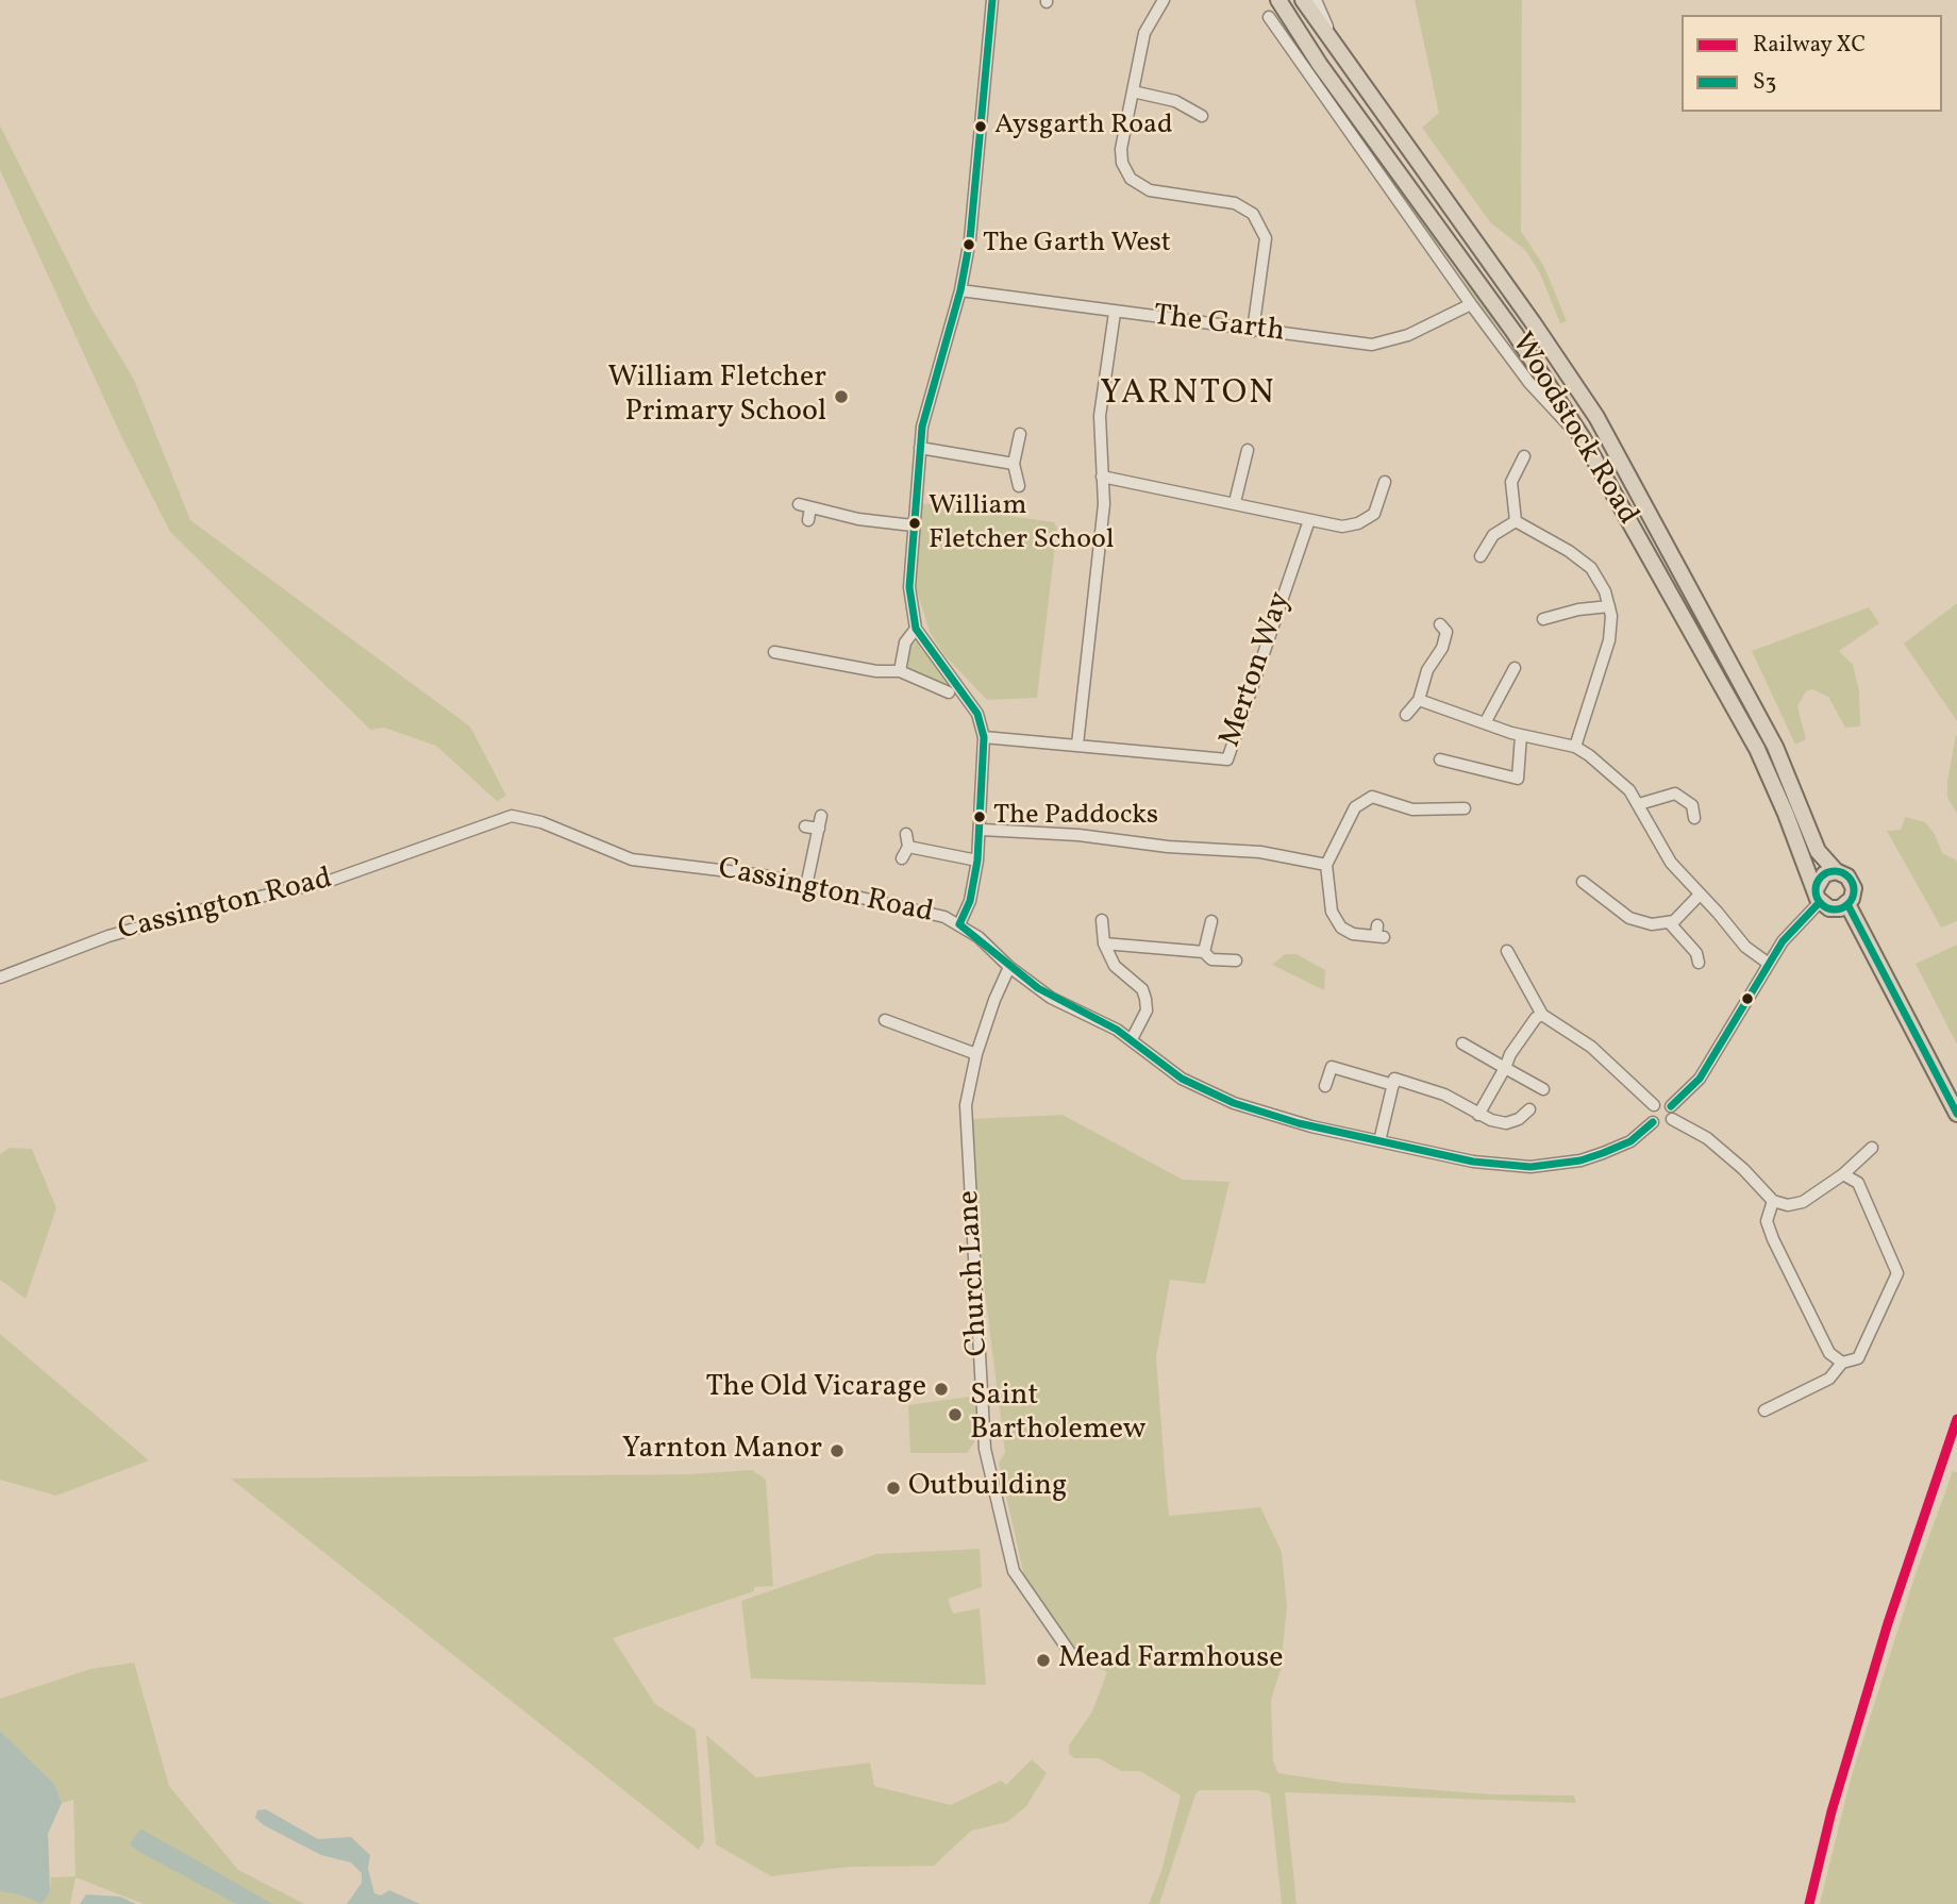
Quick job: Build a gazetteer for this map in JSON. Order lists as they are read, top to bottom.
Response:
{
  "streets": {
    "highway": ["Woodstock Road"],
    "street": [
      "The Garth",
      "Merton Way",
      "Cassington Road",
      "Church Lane"
    ]
  },
  "crossings": [
    ["Cassington Road", "Church Lane"]
  ],
  "districts": ["YARNTON"],
  "places": [
    "Aysgarth Road",
    "The Garth West",
    "William Fletcher Primary School",
    "William Fletcher School",
    "The Paddocks",
    "The Old Vicarage",
    "Saint Bartholemew",
    "Yarnton Manor",
    "Outbuilding",
    "Mead Farmhouse"
  ],
  "lines": ["transit line S3", "rail line XC"],
  "legend": ["Railway XC", "S3"]
}
